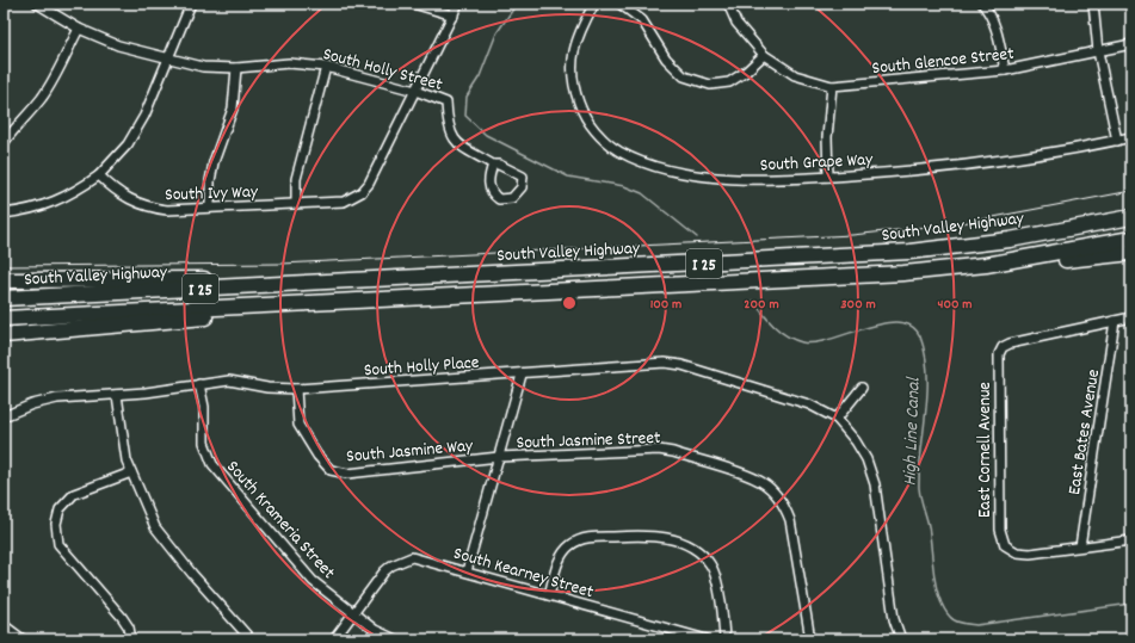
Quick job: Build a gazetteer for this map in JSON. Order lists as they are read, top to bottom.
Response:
{
  "streets": {
    "highway": ["South Valley Highway", "I 25"],
    "street": [
      "South Glencoe Street",
      "South Holly Street",
      "South Grape Way",
      "South Ivy Way",
      "South Holly Place",
      "East Bates Avenue",
      "South Jasmine Street",
      "South Jasmine Way",
      "East Cornell Avenue",
      "South Krameria Street",
      "South Kearney Street"
    ]
  },
  "crossings": [
    ["South Holly Street", "South Ivy Way"],
    ["South Holly Place", "South Jasmine Way"],
    ["South Holly Place", "South Krameria Street"],
    ["East Bates Avenue", "East Cornell Avenue"],
    ["South Jasmine Street", "South Jasmine Way"],
    ["South Krameria Street", "South Kearney Street"]
  ],
  "water": ["High Line Canal"],
  "rings": [
    "100 m",
    "200 m",
    "300 m",
    "400 m"
  ]
}
